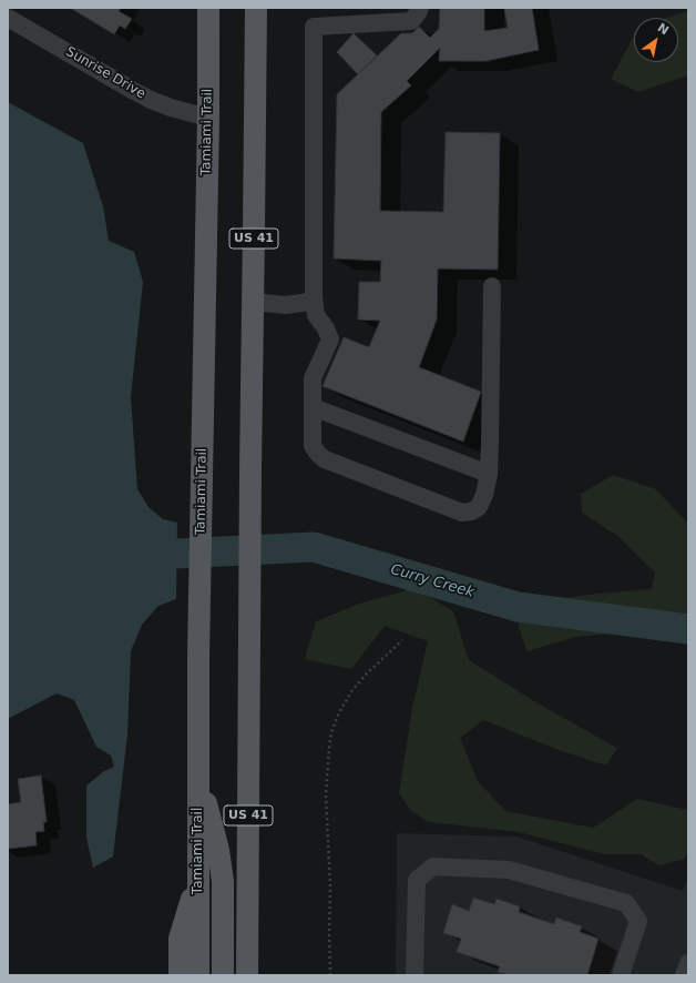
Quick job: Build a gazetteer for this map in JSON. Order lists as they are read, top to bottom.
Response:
{
  "streets": {
    "main road": ["Tamiami Trail", "US 41"],
    "street": ["Sunrise Drive"]
  },
  "crossings": [
    ["Sunrise Drive", "Tamiami Trail"]
  ],
  "water": ["Curry Creek"],
  "north": "top right"
}
